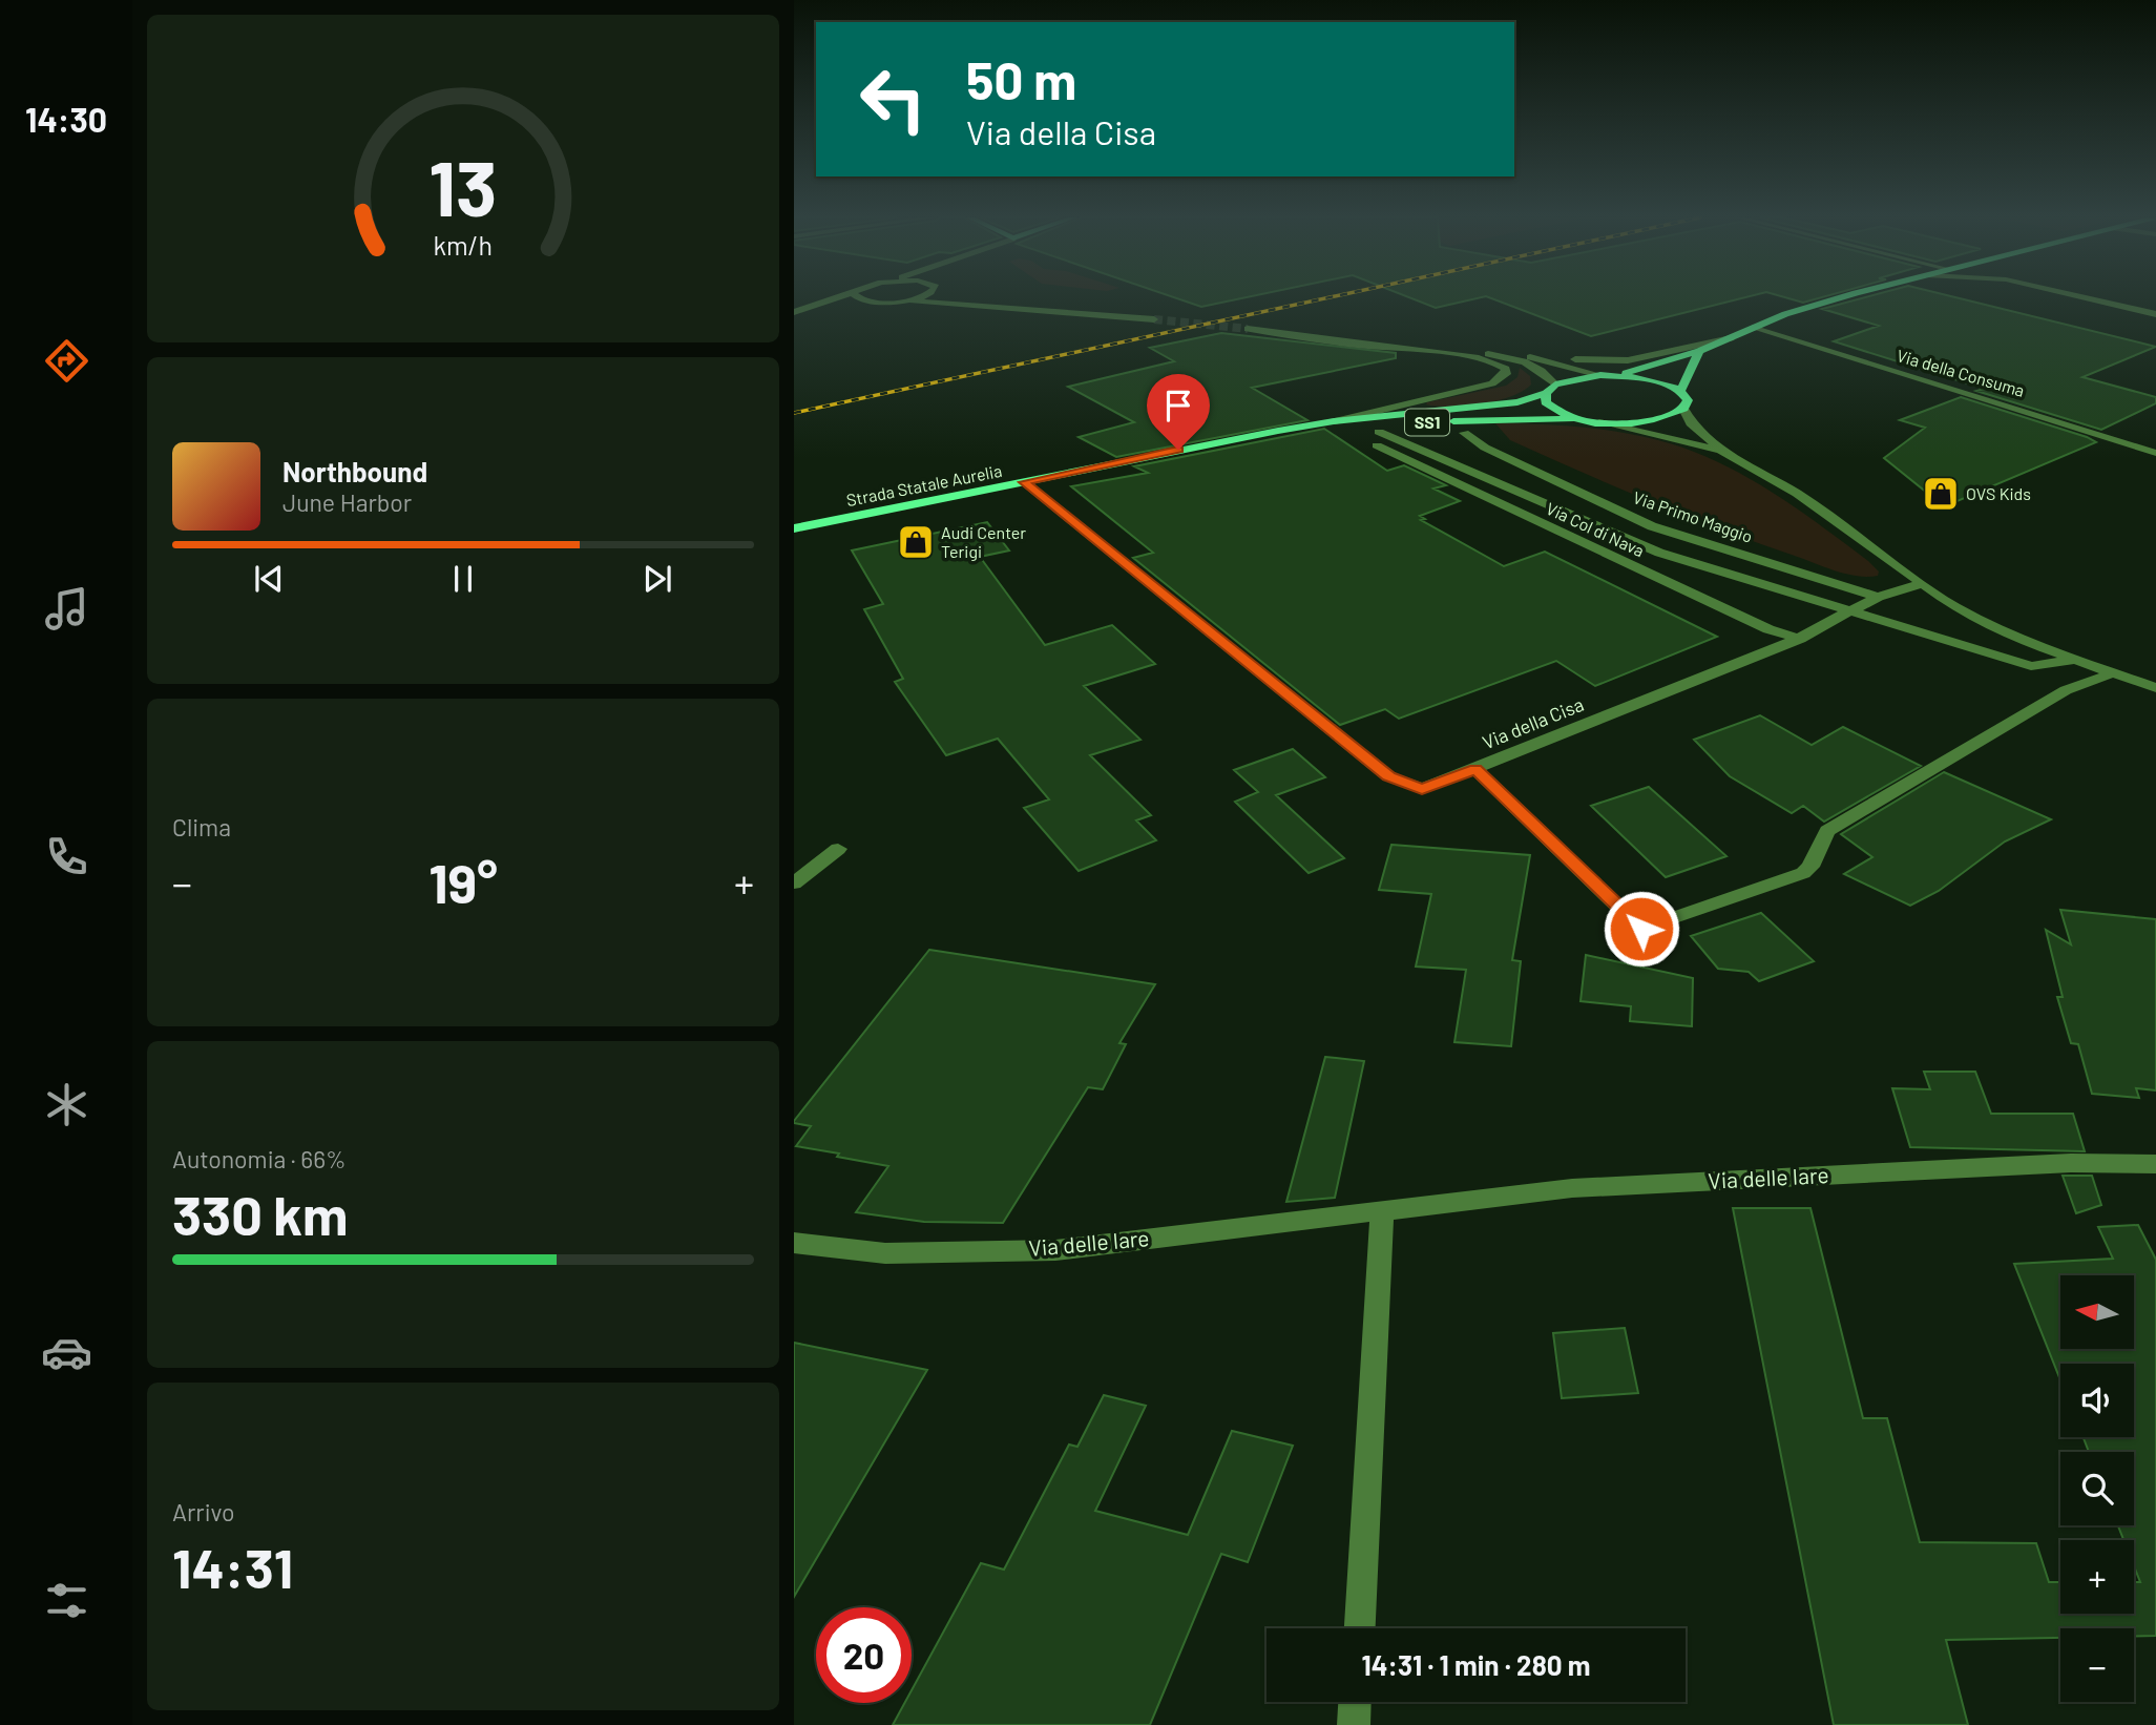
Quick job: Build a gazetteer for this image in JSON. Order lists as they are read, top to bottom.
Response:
{
  "streets": {
    "main road": ["SS1", "Strada Statale Aurelia"],
    "street": [
      "Via della Consuma",
      "Via Primo Maggio",
      "Via Col di Nava",
      "Via della Cisa",
      "Via delle Iare"
    ]
  },
  "crossings": [
    ["Strada Statale Aurelia", "Via della Cisa"],
    ["Via Primo Maggio", "Via della Cisa"],
    ["Via Col di Nava", "Via della Cisa"]
  ],
  "places": {
    "shop": ["OVS Kids", "Audi Center Terigi"]
  },
  "north": "left",
  "page": {
    "tabs": "14:30",
    "turn": ["50 m", "Via della Cisa"],
    "song": ["Northbound", "June Harbor"],
    "tile": [
      "Clima",
      ["Autonomia · 66%", "330 km"],
      ["Arrivo", "14:31"]
    ],
    "heat": ["−", "19°", "+"],
    "map_buttons": ["+", "−"],
    "limit": "20",
    "trip": "14:31 · 1 min · 280 m",
    "gauge": ["13", "km/h"]
  }
}
